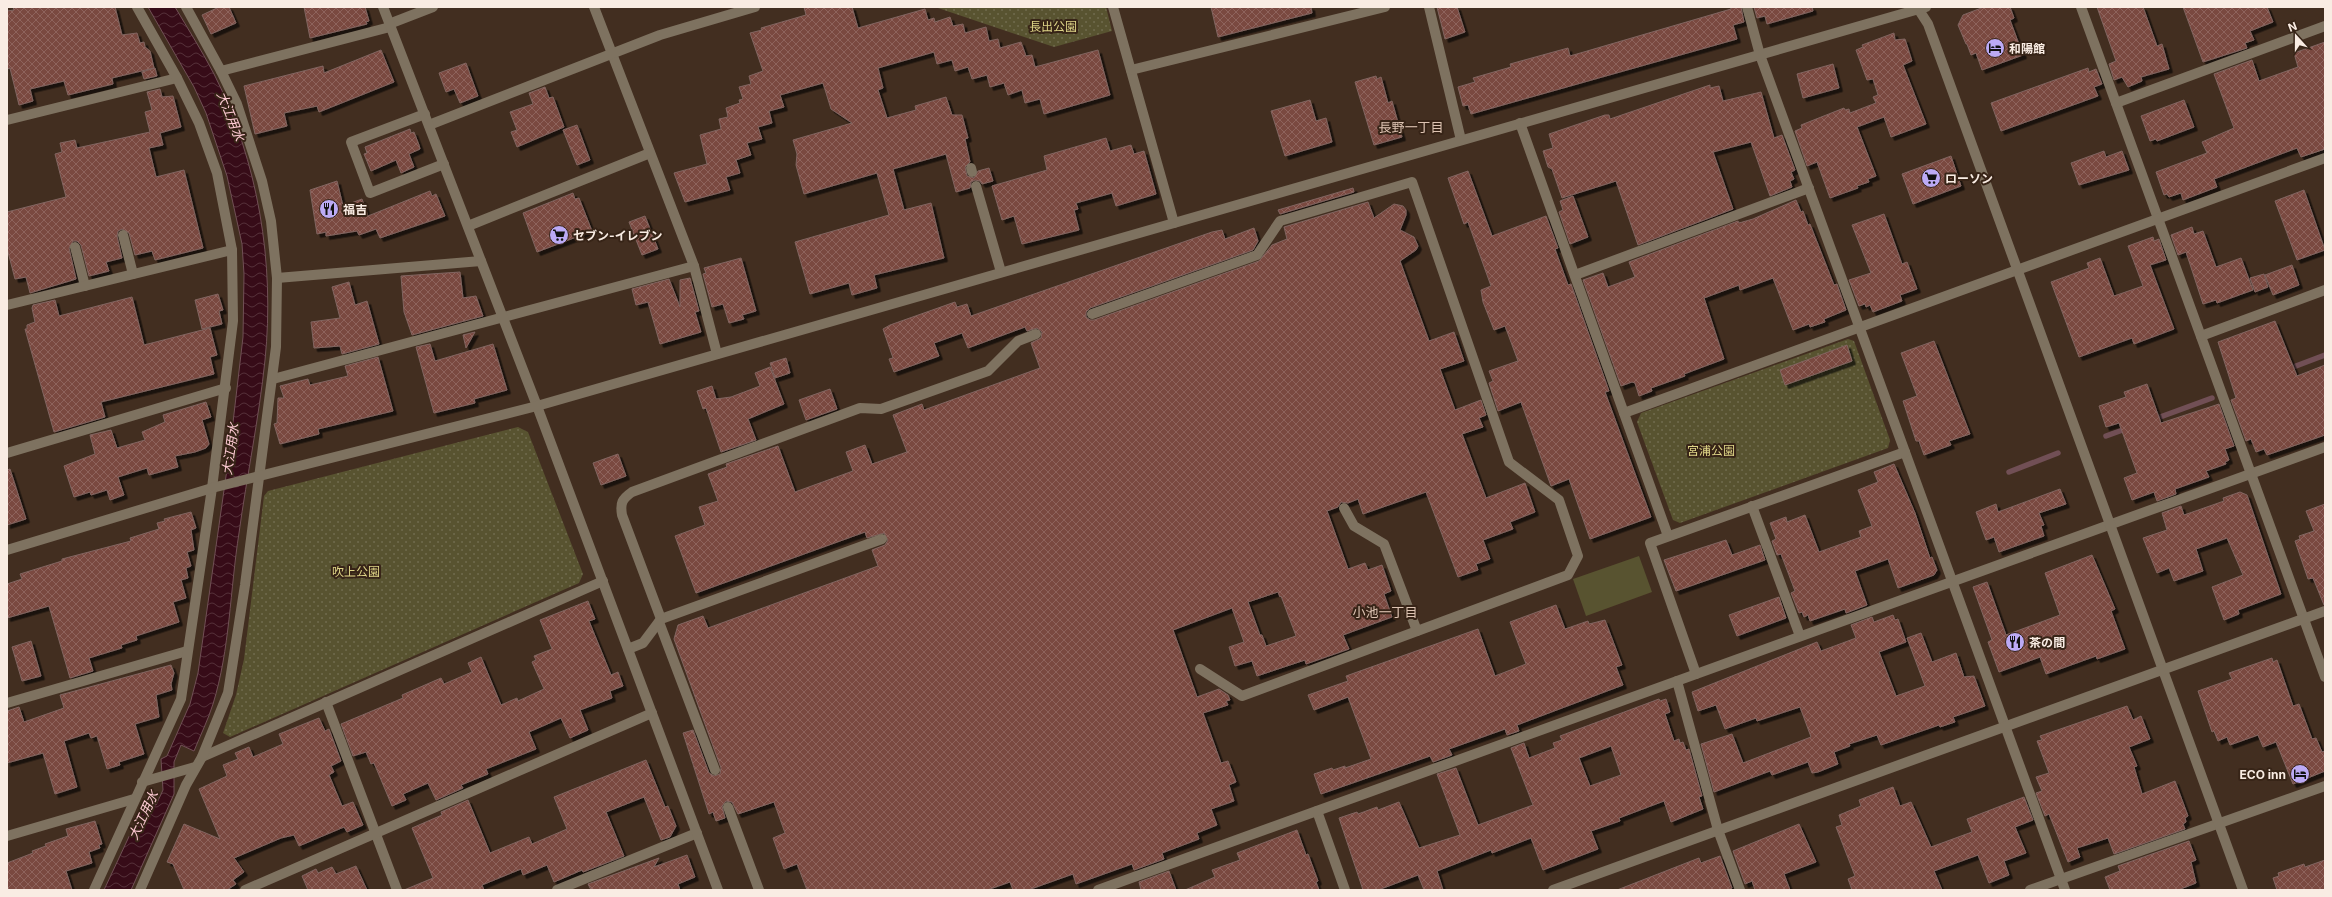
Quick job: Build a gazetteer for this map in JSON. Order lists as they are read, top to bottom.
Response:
{
  "districts": ["長野一丁目", "小池一丁目"],
  "water": ["大江用水"],
  "parks": ["長出公園", "宮浦公園", "吹上公園"],
  "places": {
    "hotel": ["和陽館", "ECO inn"],
    "supermarket": ["ローソン", "セブン-イレブン"],
    "restaurant": ["福吉", "茶の間"]
  },
  "north": "top"
}
